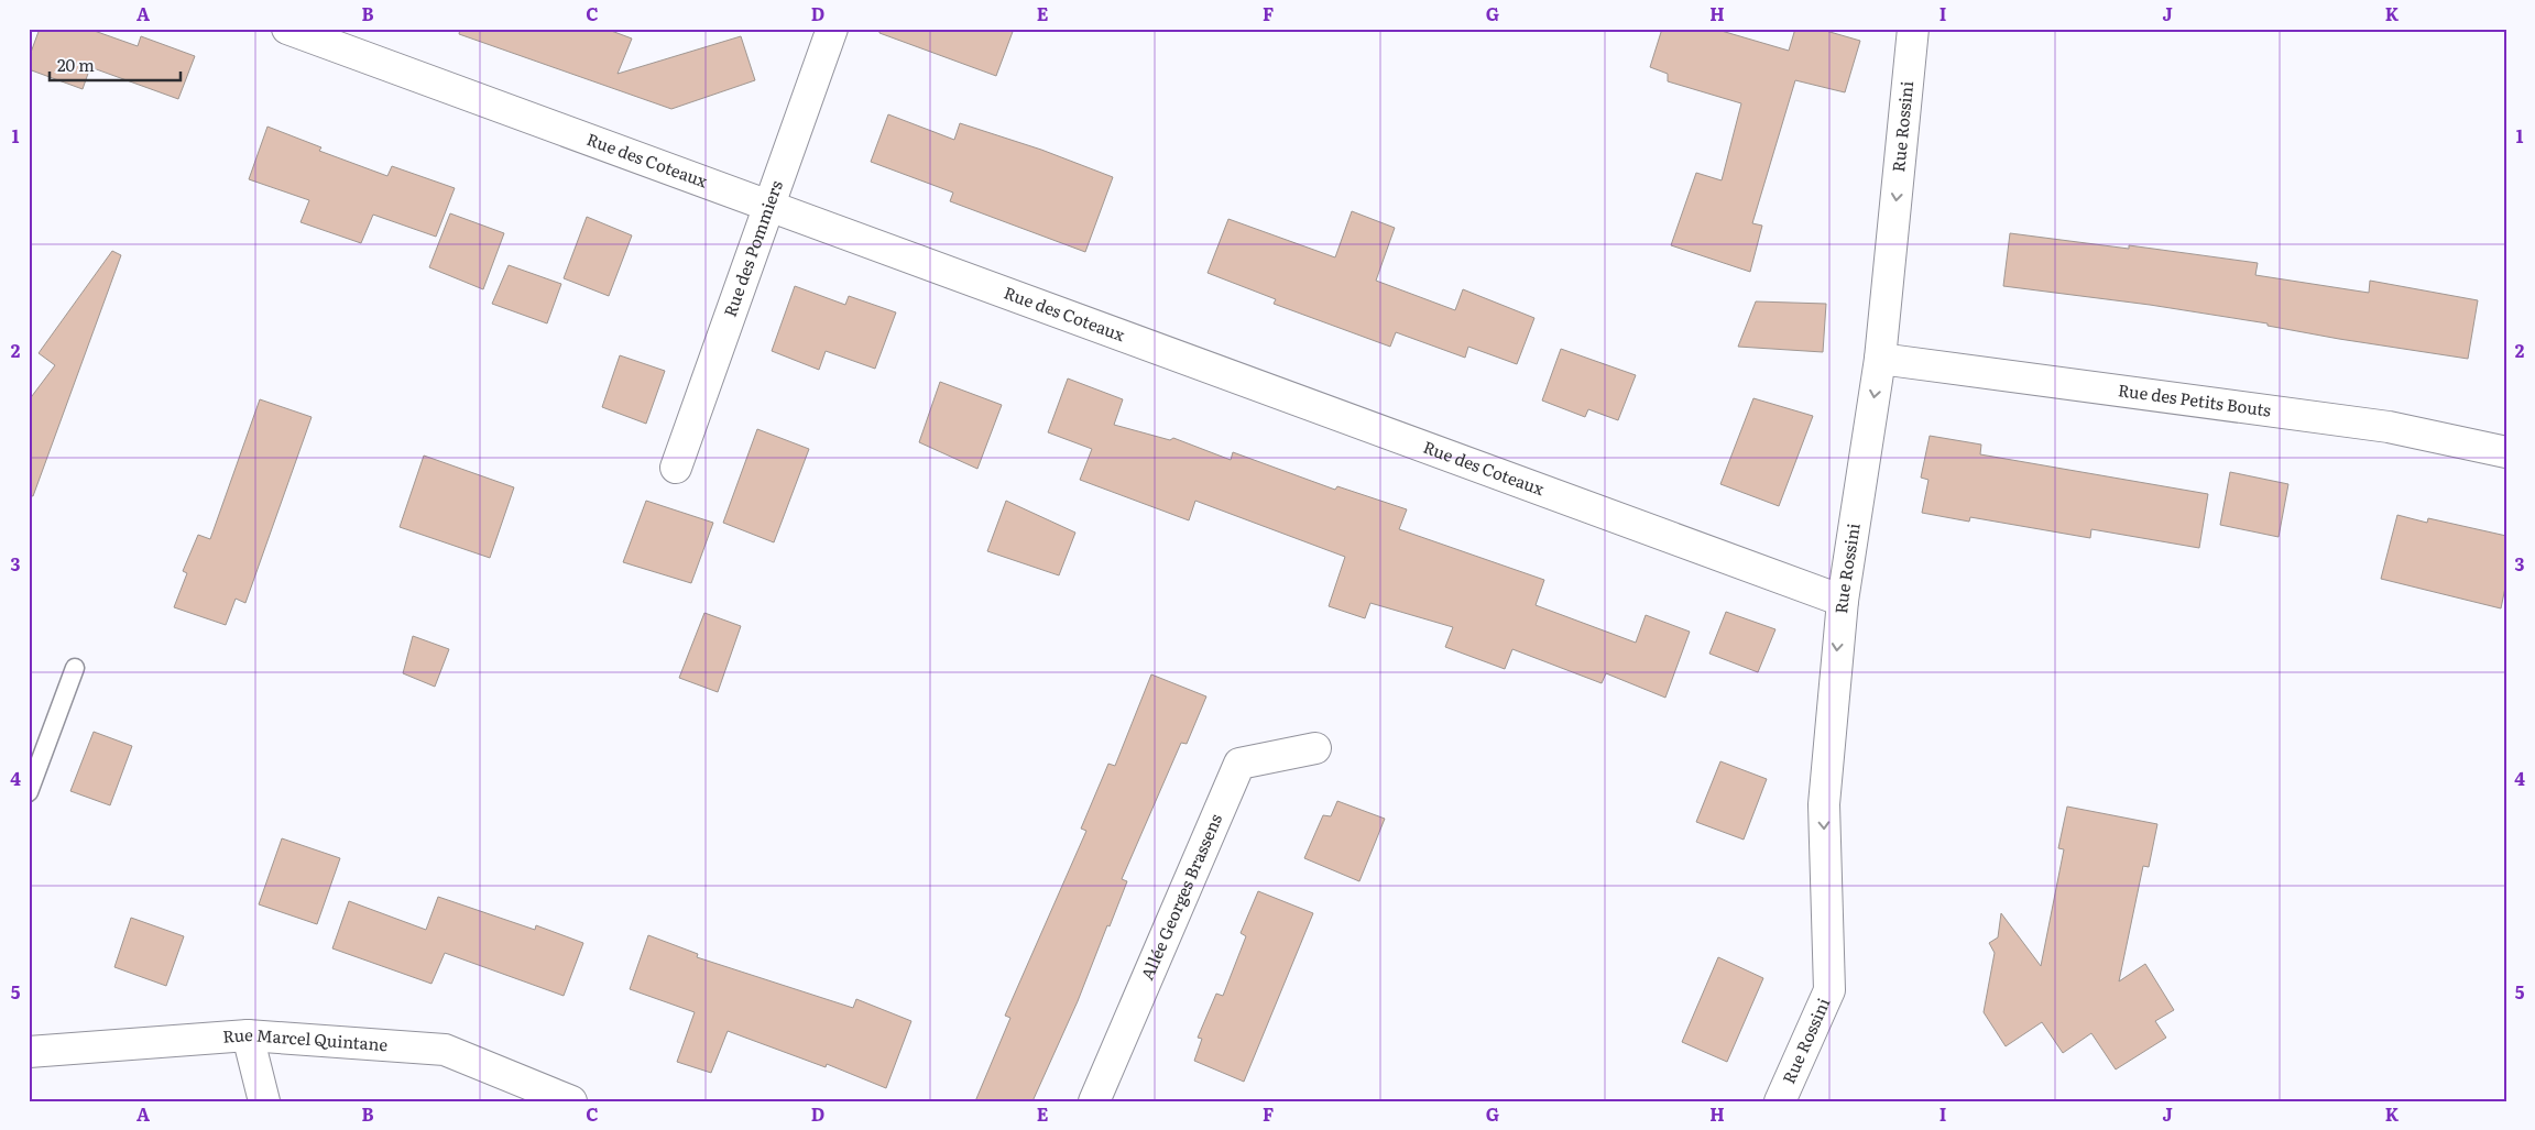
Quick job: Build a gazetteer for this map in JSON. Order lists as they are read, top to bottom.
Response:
{
  "streets": {
    "street": [
      "Rue Rossini",
      "Rue des Coteaux",
      "Rue des Pommiers",
      "Rue des Petits Bouts",
      "Allée Georges Brassens",
      "Rue Marcel Quintane"
    ]
  },
  "crossings": [
    ["Rue Rossini", "Rue des Coteaux"],
    ["Rue Rossini", "Rue des Petits Bouts"],
    ["Rue des Coteaux", "Rue des Pommiers"]
  ],
  "one_way": ["Rue Rossini"],
  "scale_bar": "20 m",
  "grid": {
    "columns": [
      "A",
      "B",
      "C",
      "D",
      "E",
      "F",
      "G",
      "H",
      "I",
      "J",
      "K"
    ],
    "rows": [
      "1",
      "2",
      "3",
      "4",
      "5"
    ]
  }
}
